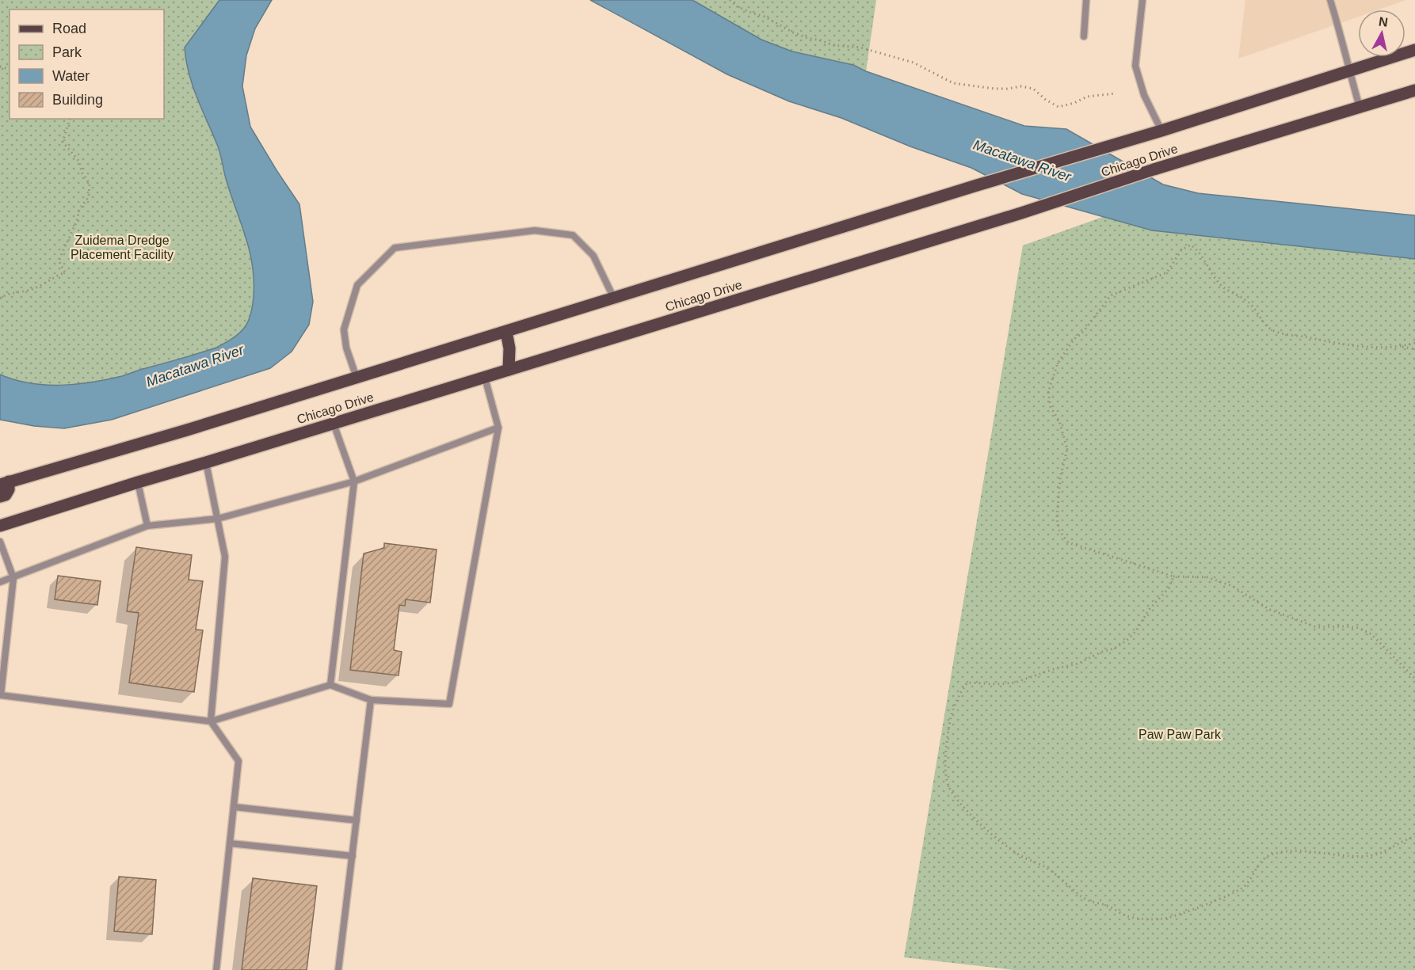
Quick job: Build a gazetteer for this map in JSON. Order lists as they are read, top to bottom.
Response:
{
  "streets": {
    "main road": ["Chicago Drive"]
  },
  "water": ["Macatawa River"],
  "parks": ["Zuidema Dredge Placement Facility", "Paw Paw Park"],
  "legend": [
    "Road",
    "Park",
    "Water",
    "Building"
  ],
  "north": "top"
}
